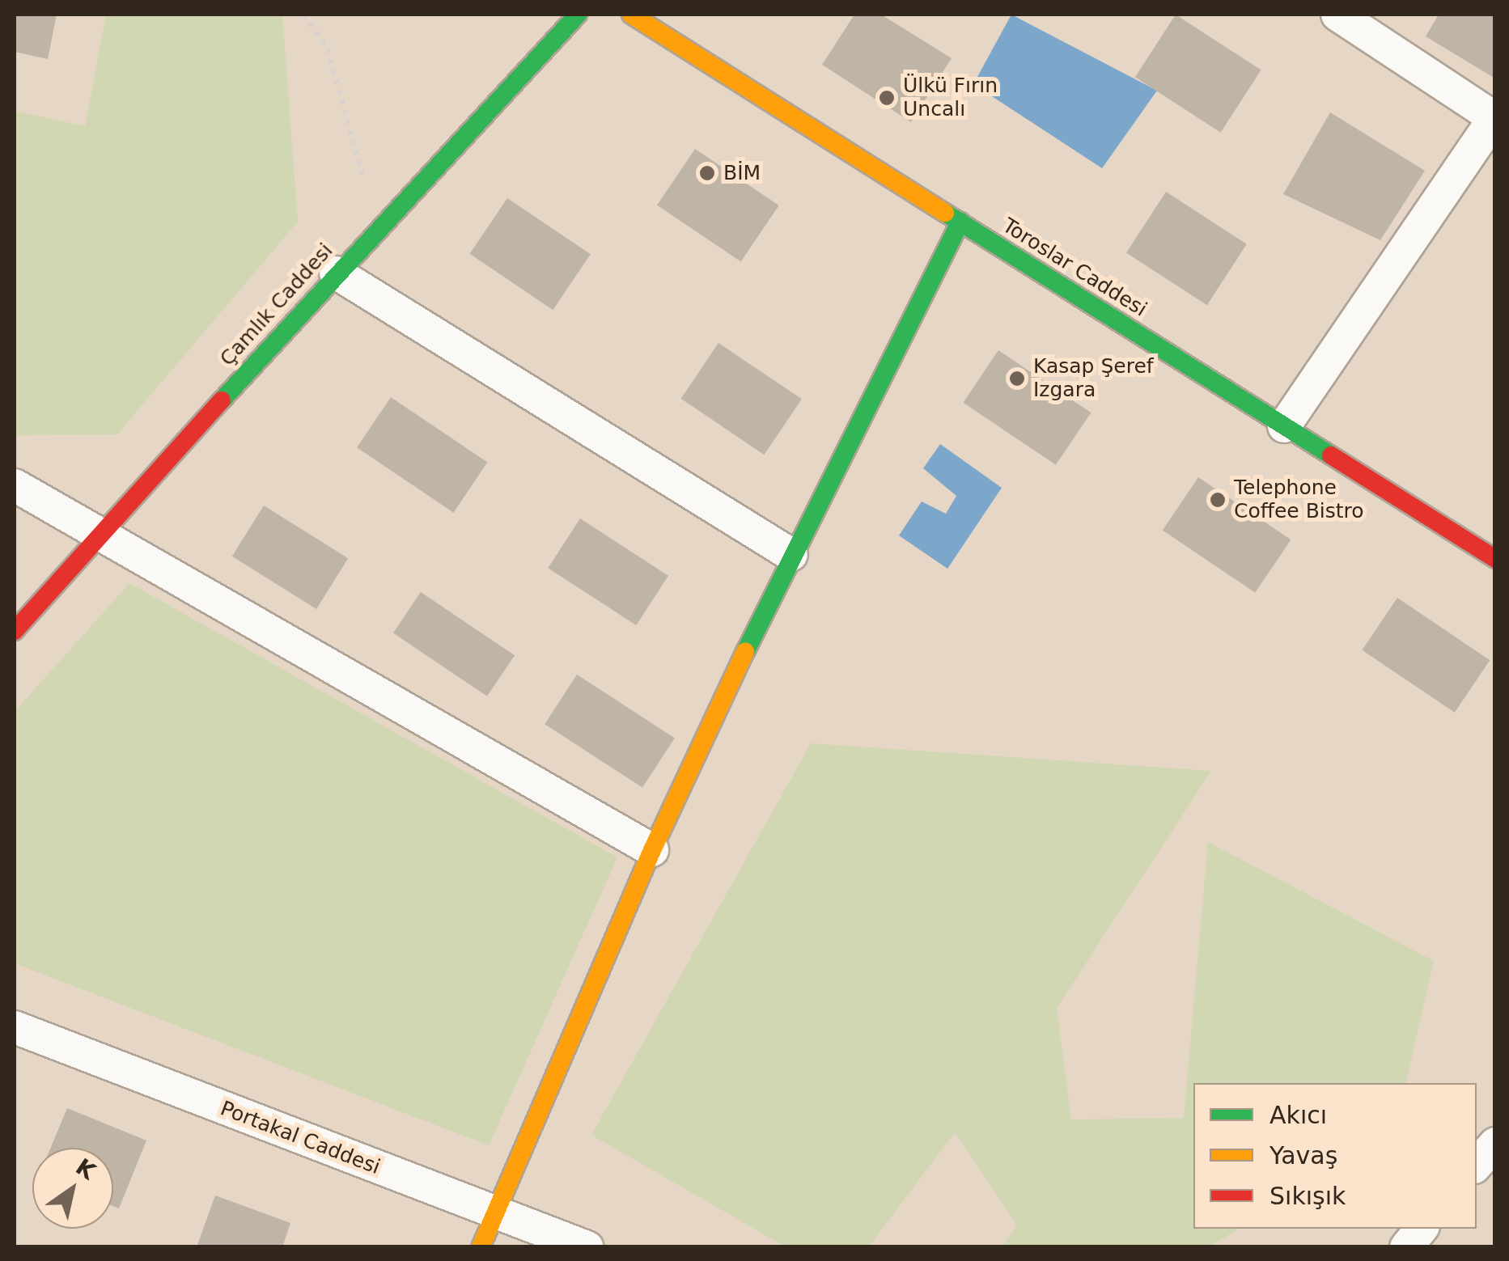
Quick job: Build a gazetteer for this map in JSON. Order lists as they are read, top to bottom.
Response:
{
  "streets": {
    "street": ["Toroslar Caddesi", "Çamlık Caddesi", "Portakal Caddesi"]
  },
  "places": [
    "Ülkü Fırın Uncalı",
    "BİM",
    "Kasap Şeref Izgara",
    "Telephone Coffee Bistro"
  ],
  "legend": ["Akıcı", "Yavaş", "Sıkışık"],
  "north": "top right"
}
